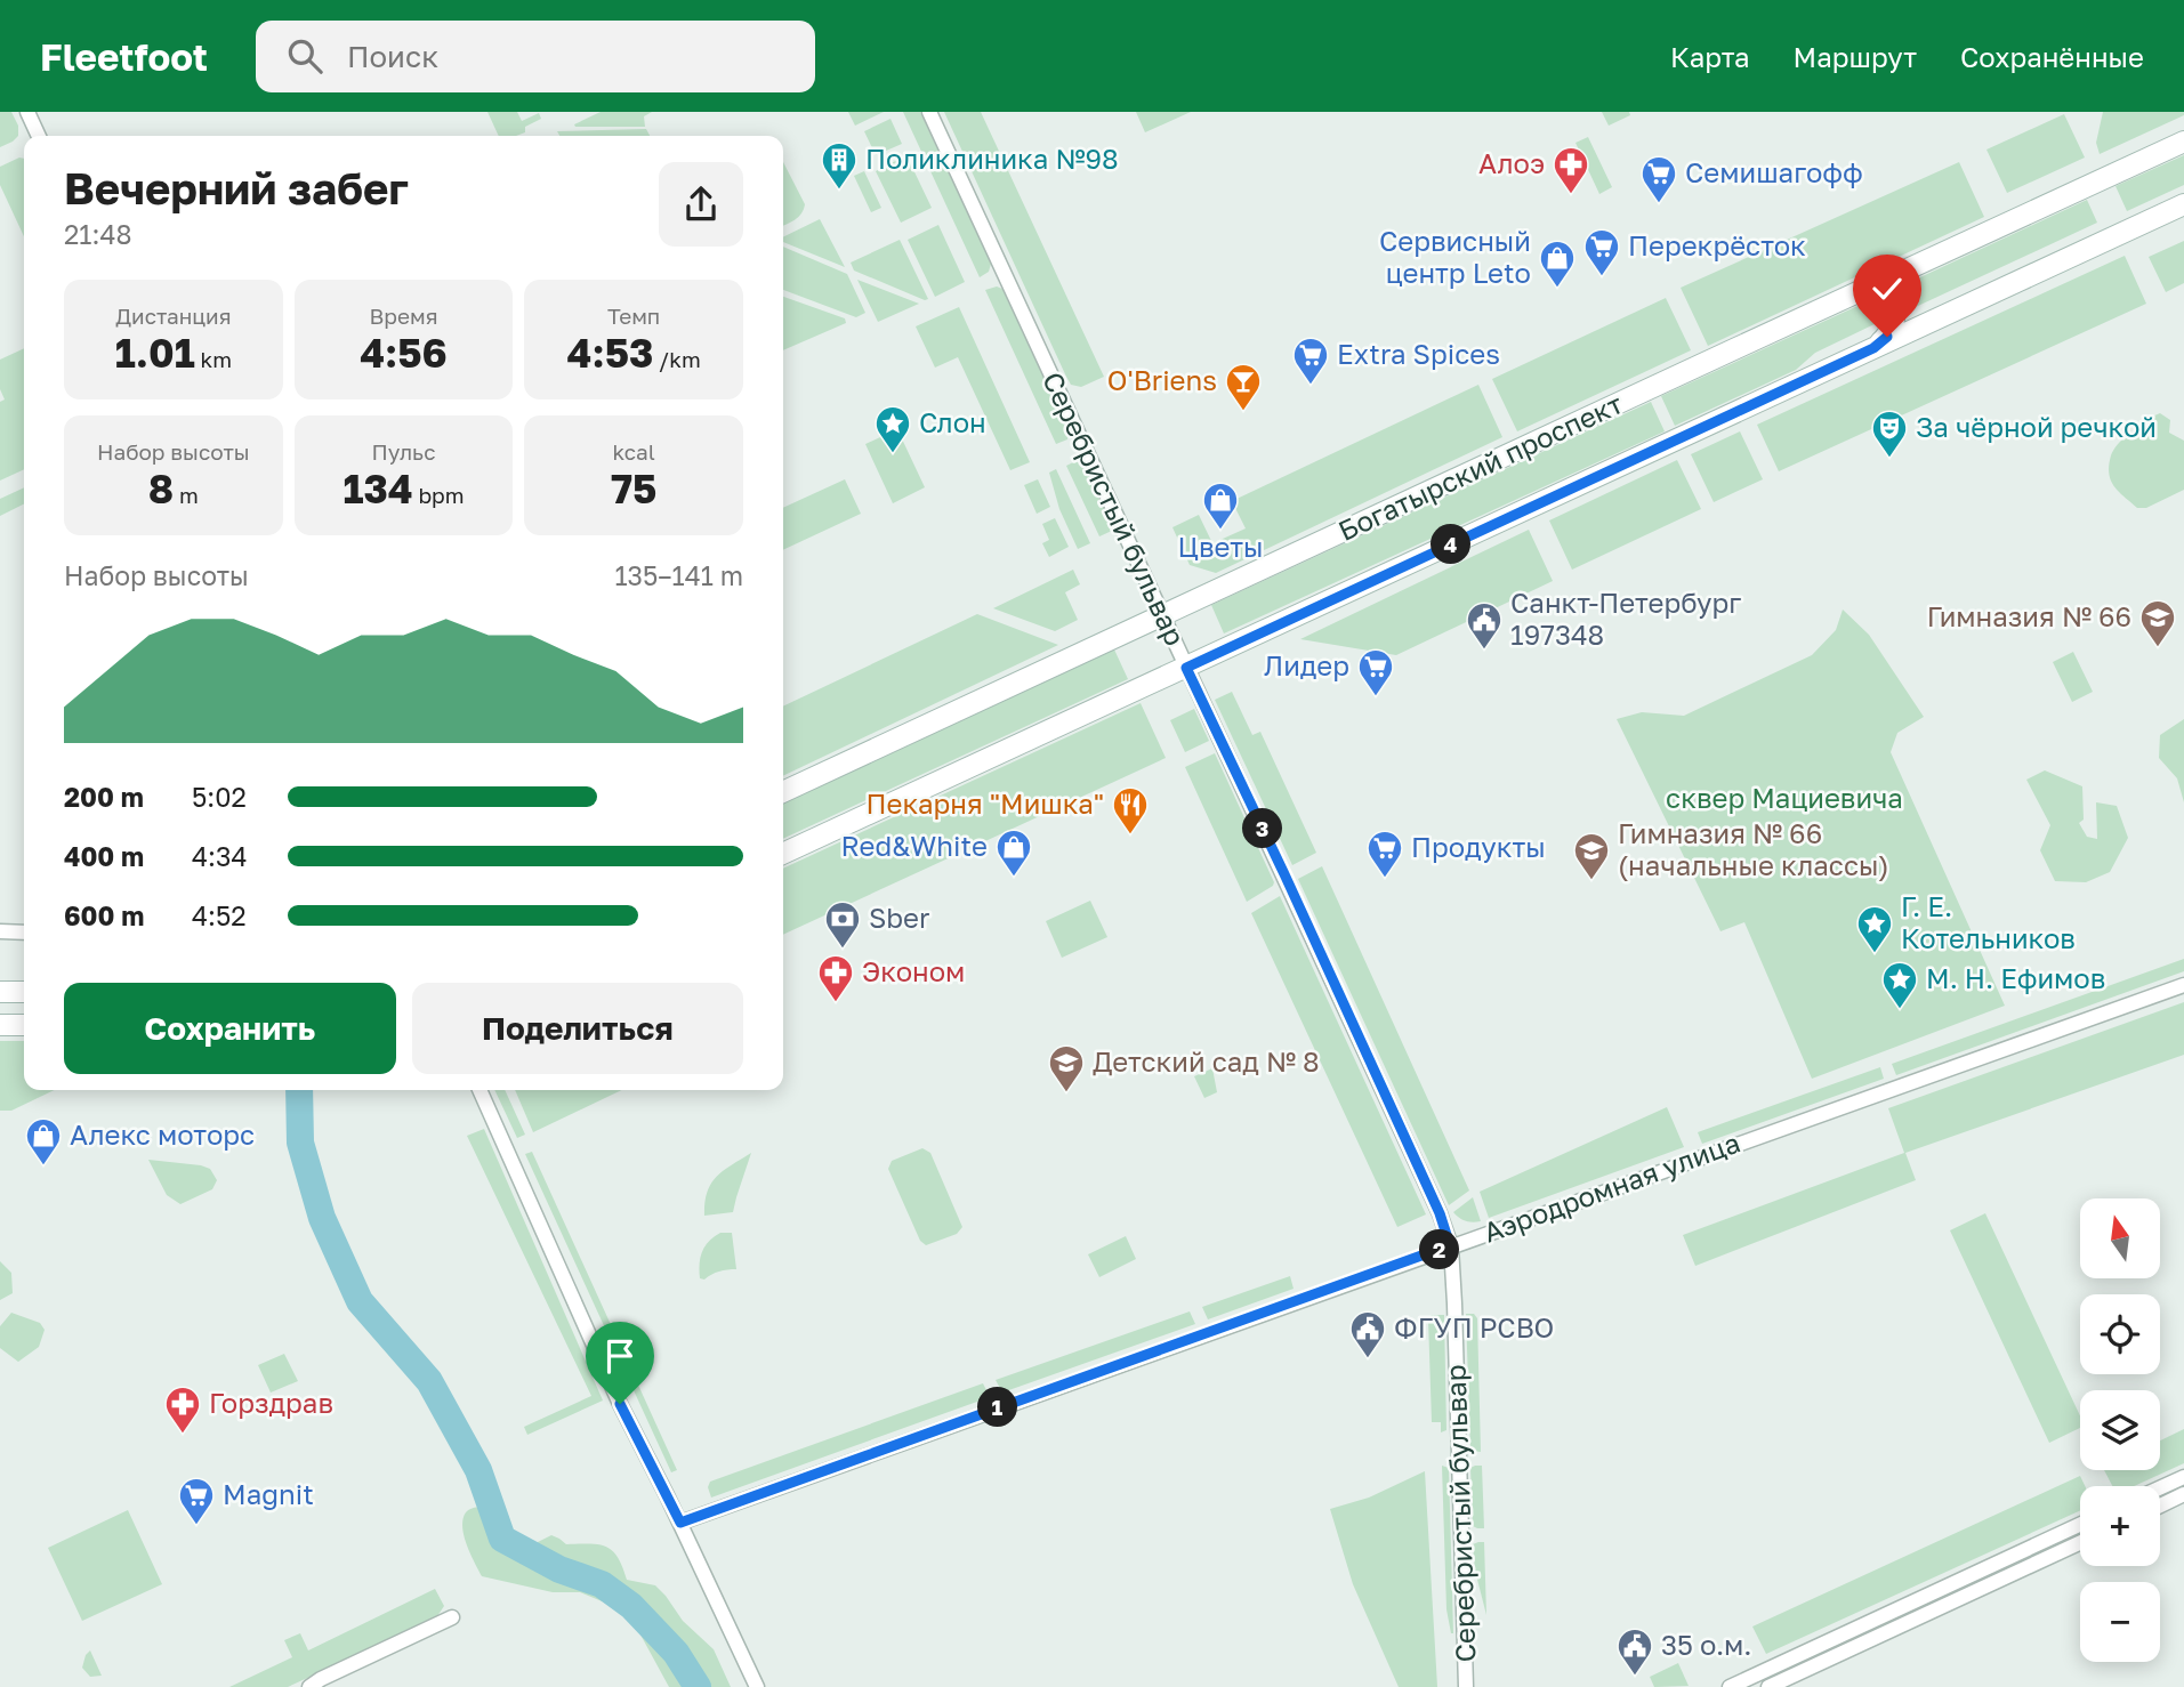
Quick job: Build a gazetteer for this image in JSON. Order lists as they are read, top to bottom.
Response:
{
  "streets": {
    "main road": ["Богатырский проспект"],
    "street": ["Серебристый бульвар", "Аэродромная улица"]
  },
  "crossings": [
    ["Богатырский проспект", "Серебристый бульвар"],
    ["Серебристый бульвар", "Аэродромная улица"]
  ],
  "parks": ["сквер Мациевича"],
  "places": {
    "building": ["Поликлиника №98"],
    "pharmacy": ["Алоэ", "Эконом", "Горздрав"],
    "supermarket": [
      "Семишагофф",
      "Перекрёсток",
      "Extra Spices",
      "Лидер",
      "Продукты",
      "Magnit"
    ],
    "shop": [
      "Сервисный центр Leto",
      "Цветы",
      "Red&White",
      "Алекс моторс"
    ],
    "bar": ["O'Briens"],
    "place": ["Слон", "Г. Е. Котельников", "М. Н. Ефимов"],
    "theatre": ["За чёрной речкой"],
    "school or university": ["Гимназия № 66", "Гимназия № 66 (начальные классы)", "Детский сад № 8"],
    "public building": ["Санкт-Петербург 197348", "ФГУП РСВО", "35 о.м."],
    "restaurant": ["Пекарня \"Мишка\""],
    "bank": ["Sber"]
  },
  "north": "top",
  "page": {
    "header": "Fleetfoot",
    "search": "Поиск",
    "nav": ["Карта", "Маршрут", "Сохранённые"],
    "heading": ["Вечерний забег", "21:48"],
    "stats": [
      ["Дистанция", "1.01 km"],
      ["Время", "4:56"],
      ["Темп", "4:53 /km"],
      ["Набор высоты", "8 m"],
      ["Пульс", "134 bpm"],
      ["kcal", "75"]
    ],
    "pins": [
      "4",
      "3",
      "2",
      "1"
    ],
    "chart": ["Набор высоты", "135–141 m"],
    "list": [
      {
        "name": "200 m",
        "note": "5:02"
      },
      {
        "name": "400 m",
        "note": "4:34"
      },
      {
        "name": "600 m",
        "note": "4:52"
      }
    ],
    "buttons": ["Сохранить", "Поделиться"],
    "map_buttons": ["+", "−"]
  }
}
